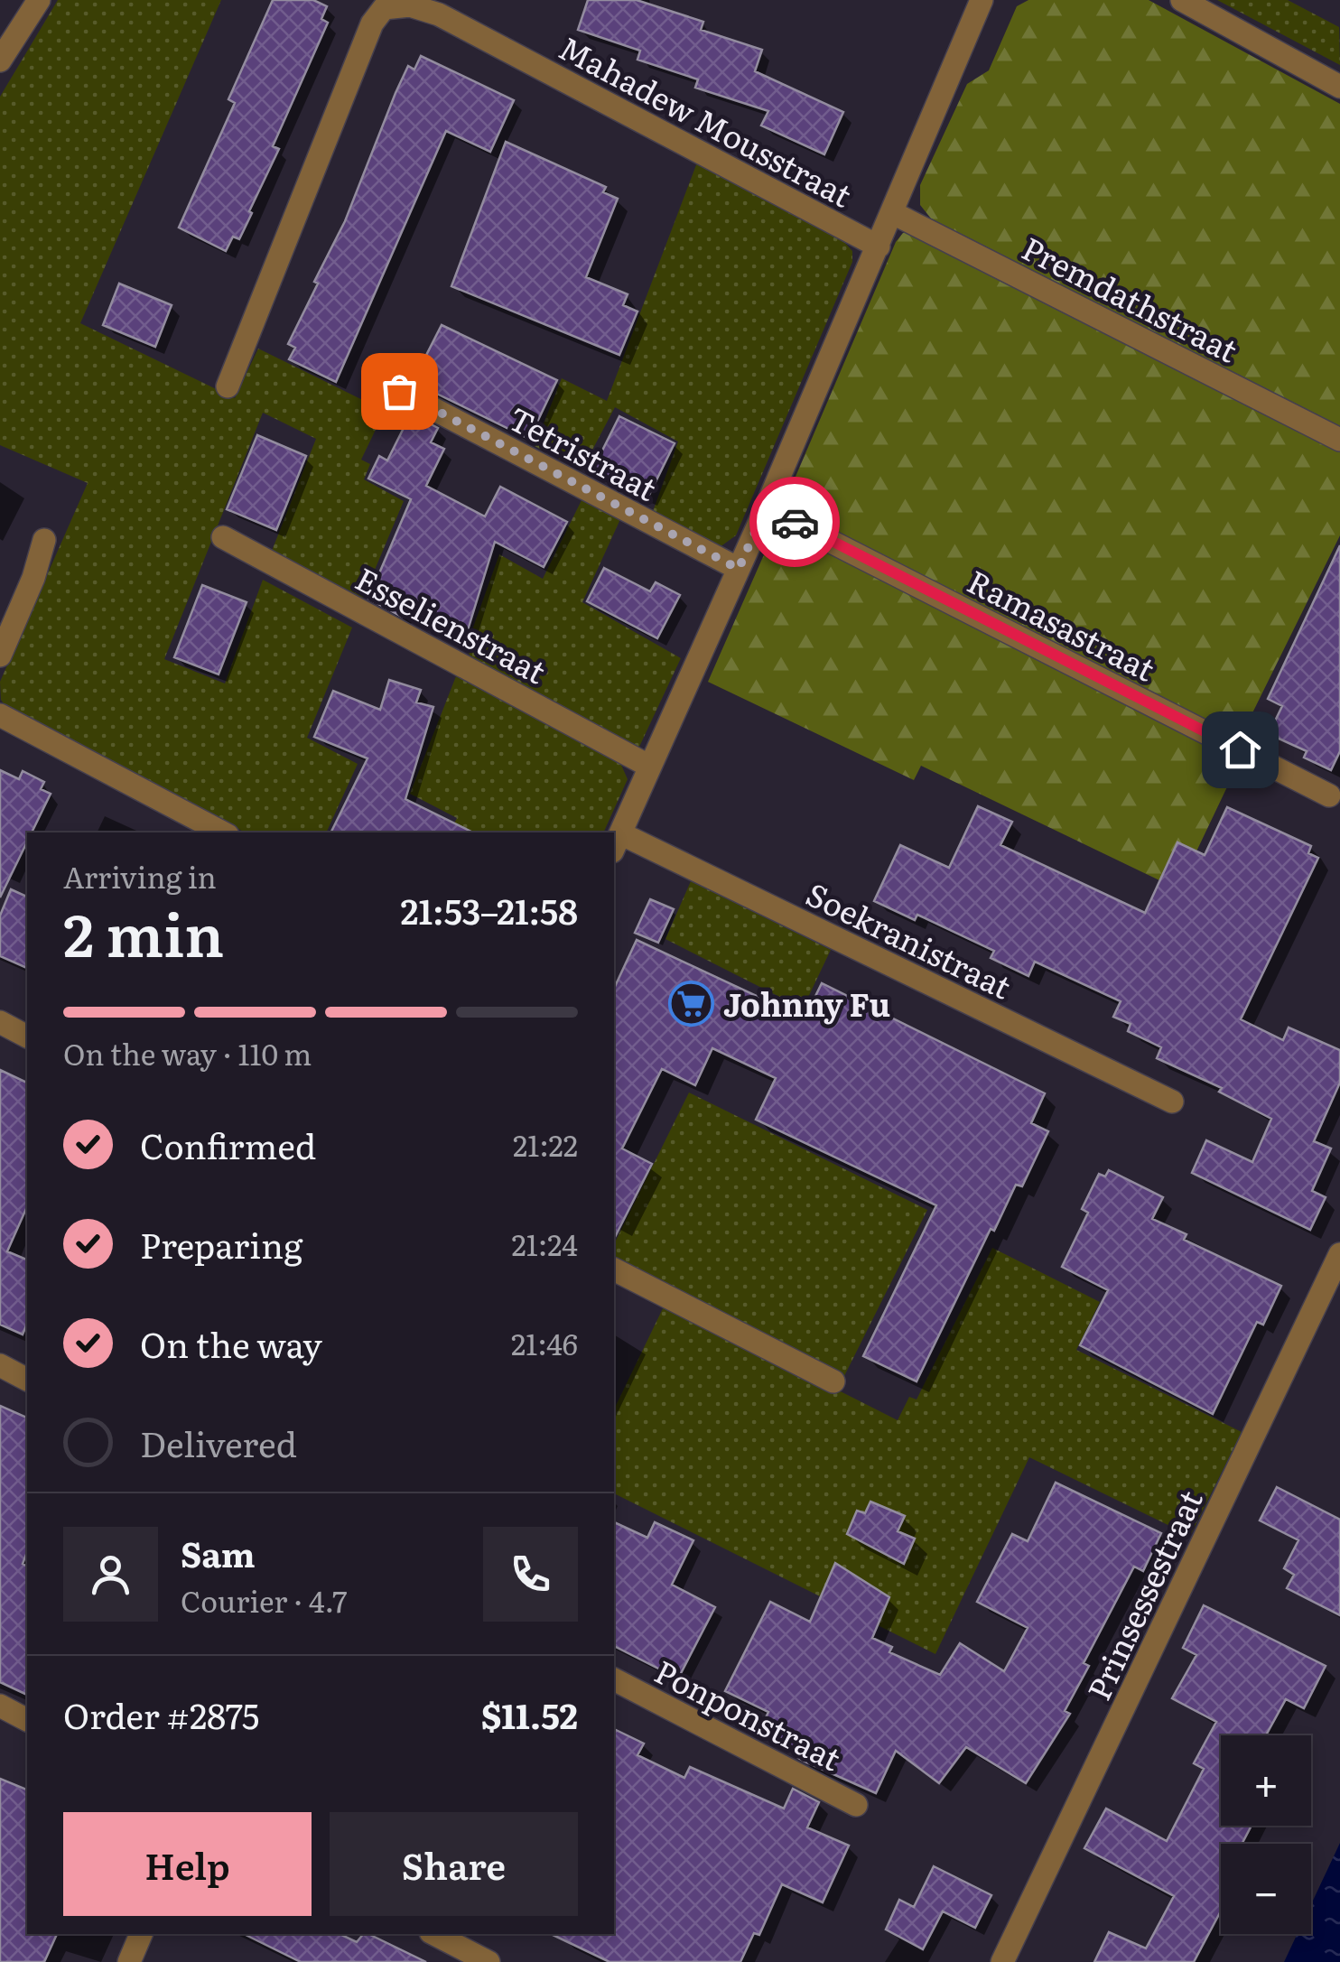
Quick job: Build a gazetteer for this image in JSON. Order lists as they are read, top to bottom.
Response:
{
  "streets": {
    "street": [
      "Mahadew Mousstraat",
      "Premdathstraat",
      "Tetristraat",
      "Esselienstraat",
      "Ramasastraat",
      "Soekranistraat",
      "Prinsessestraat",
      "Ponponstraat"
    ]
  },
  "places": {
    "supermarket": ["Johnny Fu"]
  },
  "page": {
    "heading": ["2 min", "Arriving in", "21:53–21:58"],
    "panel": [
      "Sam",
      "Courier · 4.7",
      "Order #2875",
      "$11.52"
    ],
    "bar": "On the way · 110 m",
    "list": [
      ["Confirmed", "21:22"],
      ["Preparing", "21:24"],
      ["On the way", "21:46"],
      "Delivered"
    ],
    "map_buttons": ["+", "−"],
    "buttons": ["Help", "Share"]
  }
}
